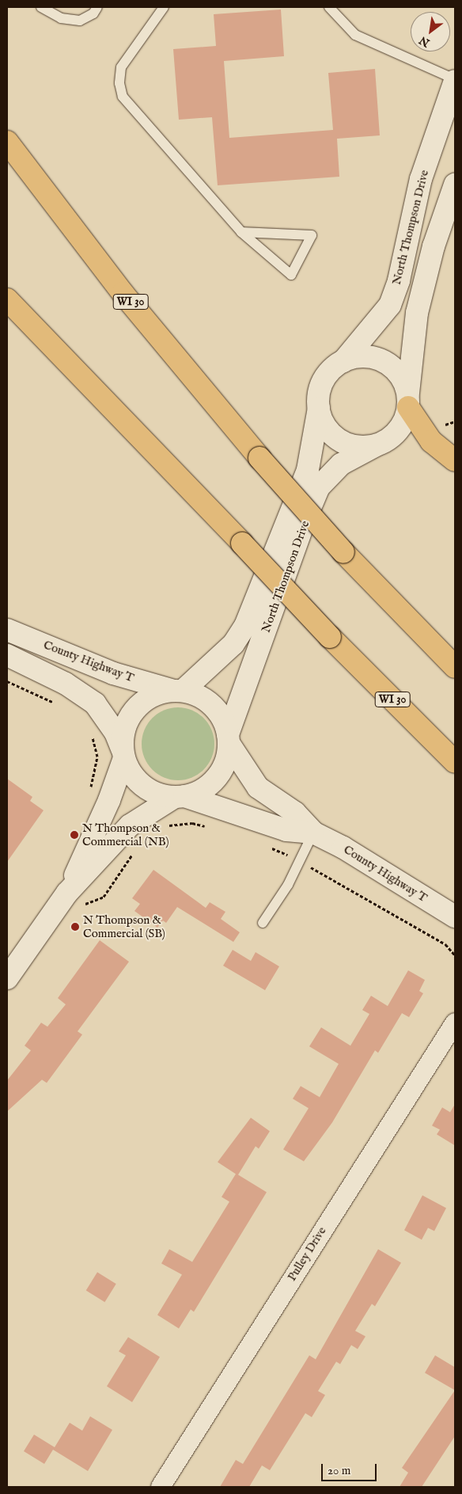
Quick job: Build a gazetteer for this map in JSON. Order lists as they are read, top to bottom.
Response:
{
  "streets": {
    "highway": ["WI 30"],
    "street": ["North Thompson Drive", "County Highway T", "Pulley Drive"]
  },
  "crossings": [
    ["North Thompson Drive", "County Highway T"]
  ],
  "places": ["N Thompson & Commercial (NB)", "N Thompson & Commercial (SB)"],
  "scale_bar": "20 m",
  "north": "bottom left"
}
